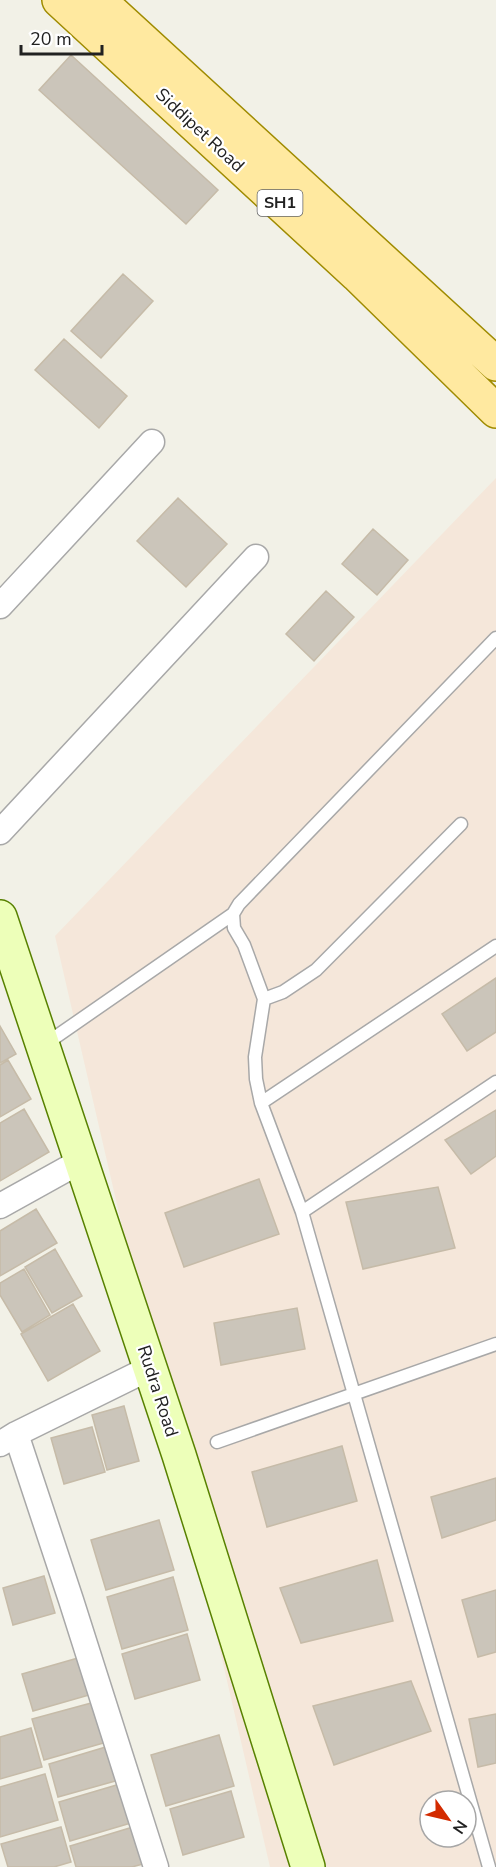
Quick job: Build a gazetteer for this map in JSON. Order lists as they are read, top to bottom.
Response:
{
  "streets": {
    "main road": ["Siddipet Road", "SH1", "Rudra Road"]
  },
  "scale_bar": "20 m",
  "north": "bottom right"
}
